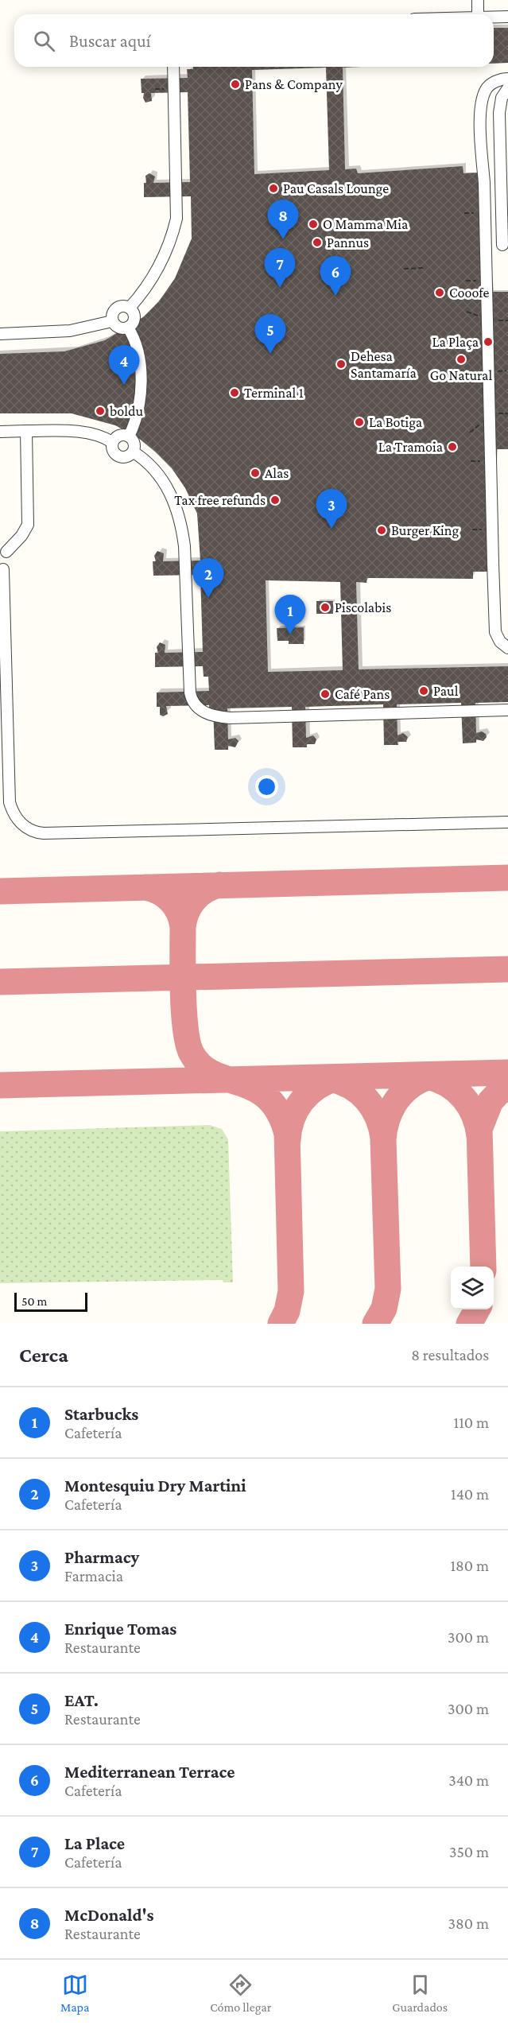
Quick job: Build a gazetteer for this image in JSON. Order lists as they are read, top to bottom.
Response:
{
  "places": [
    "Pans & Company",
    "Pau Casals Lounge",
    "O Mamma Mia",
    "Pannus",
    "Cooofe",
    "La Plaça",
    "Go Natural",
    "Dehesa Santamaría",
    "Terminal 1",
    "boldu",
    "La Botiga",
    "La Tramoia",
    "Alas",
    "Tax free refunds",
    "Burger King",
    "Piscolabis",
    "Paul",
    "Café Pans"
  ],
  "scale_bar": "50 m",
  "page": {
    "search": "Buscar aquí",
    "pins": [
      "8",
      "7",
      "6",
      "5",
      "4",
      "3",
      "2",
      "1"
    ],
    "scale": "50 m",
    "heading": ["Cerca", "8 resultados"],
    "list": [
      {
        "mark": "1",
        "name": "Starbucks",
        "note": "Cafetería",
        "value": "110 m"
      },
      {
        "mark": "2",
        "name": "Montesquiu Dry Martini",
        "note": "Cafetería",
        "value": "140 m"
      },
      {
        "mark": "3",
        "name": "Pharmacy",
        "note": "Farmacia",
        "value": "180 m"
      },
      {
        "mark": "4",
        "name": "Enrique Tomas",
        "note": "Restaurante",
        "value": "300 m"
      },
      {
        "mark": "5",
        "name": "EAT.",
        "note": "Restaurante",
        "value": "300 m"
      },
      {
        "mark": "6",
        "name": "Mediterranean Terrace",
        "note": "Cafetería",
        "value": "340 m"
      },
      {
        "mark": "7",
        "name": "La Place",
        "note": "Cafetería",
        "value": "350 m"
      },
      {
        "mark": "8",
        "name": "McDonald's",
        "note": "Restaurante",
        "value": "380 m"
      }
    ],
    "nav": ["Mapa", "Cómo llegar", "Guardados"]
  }
}
